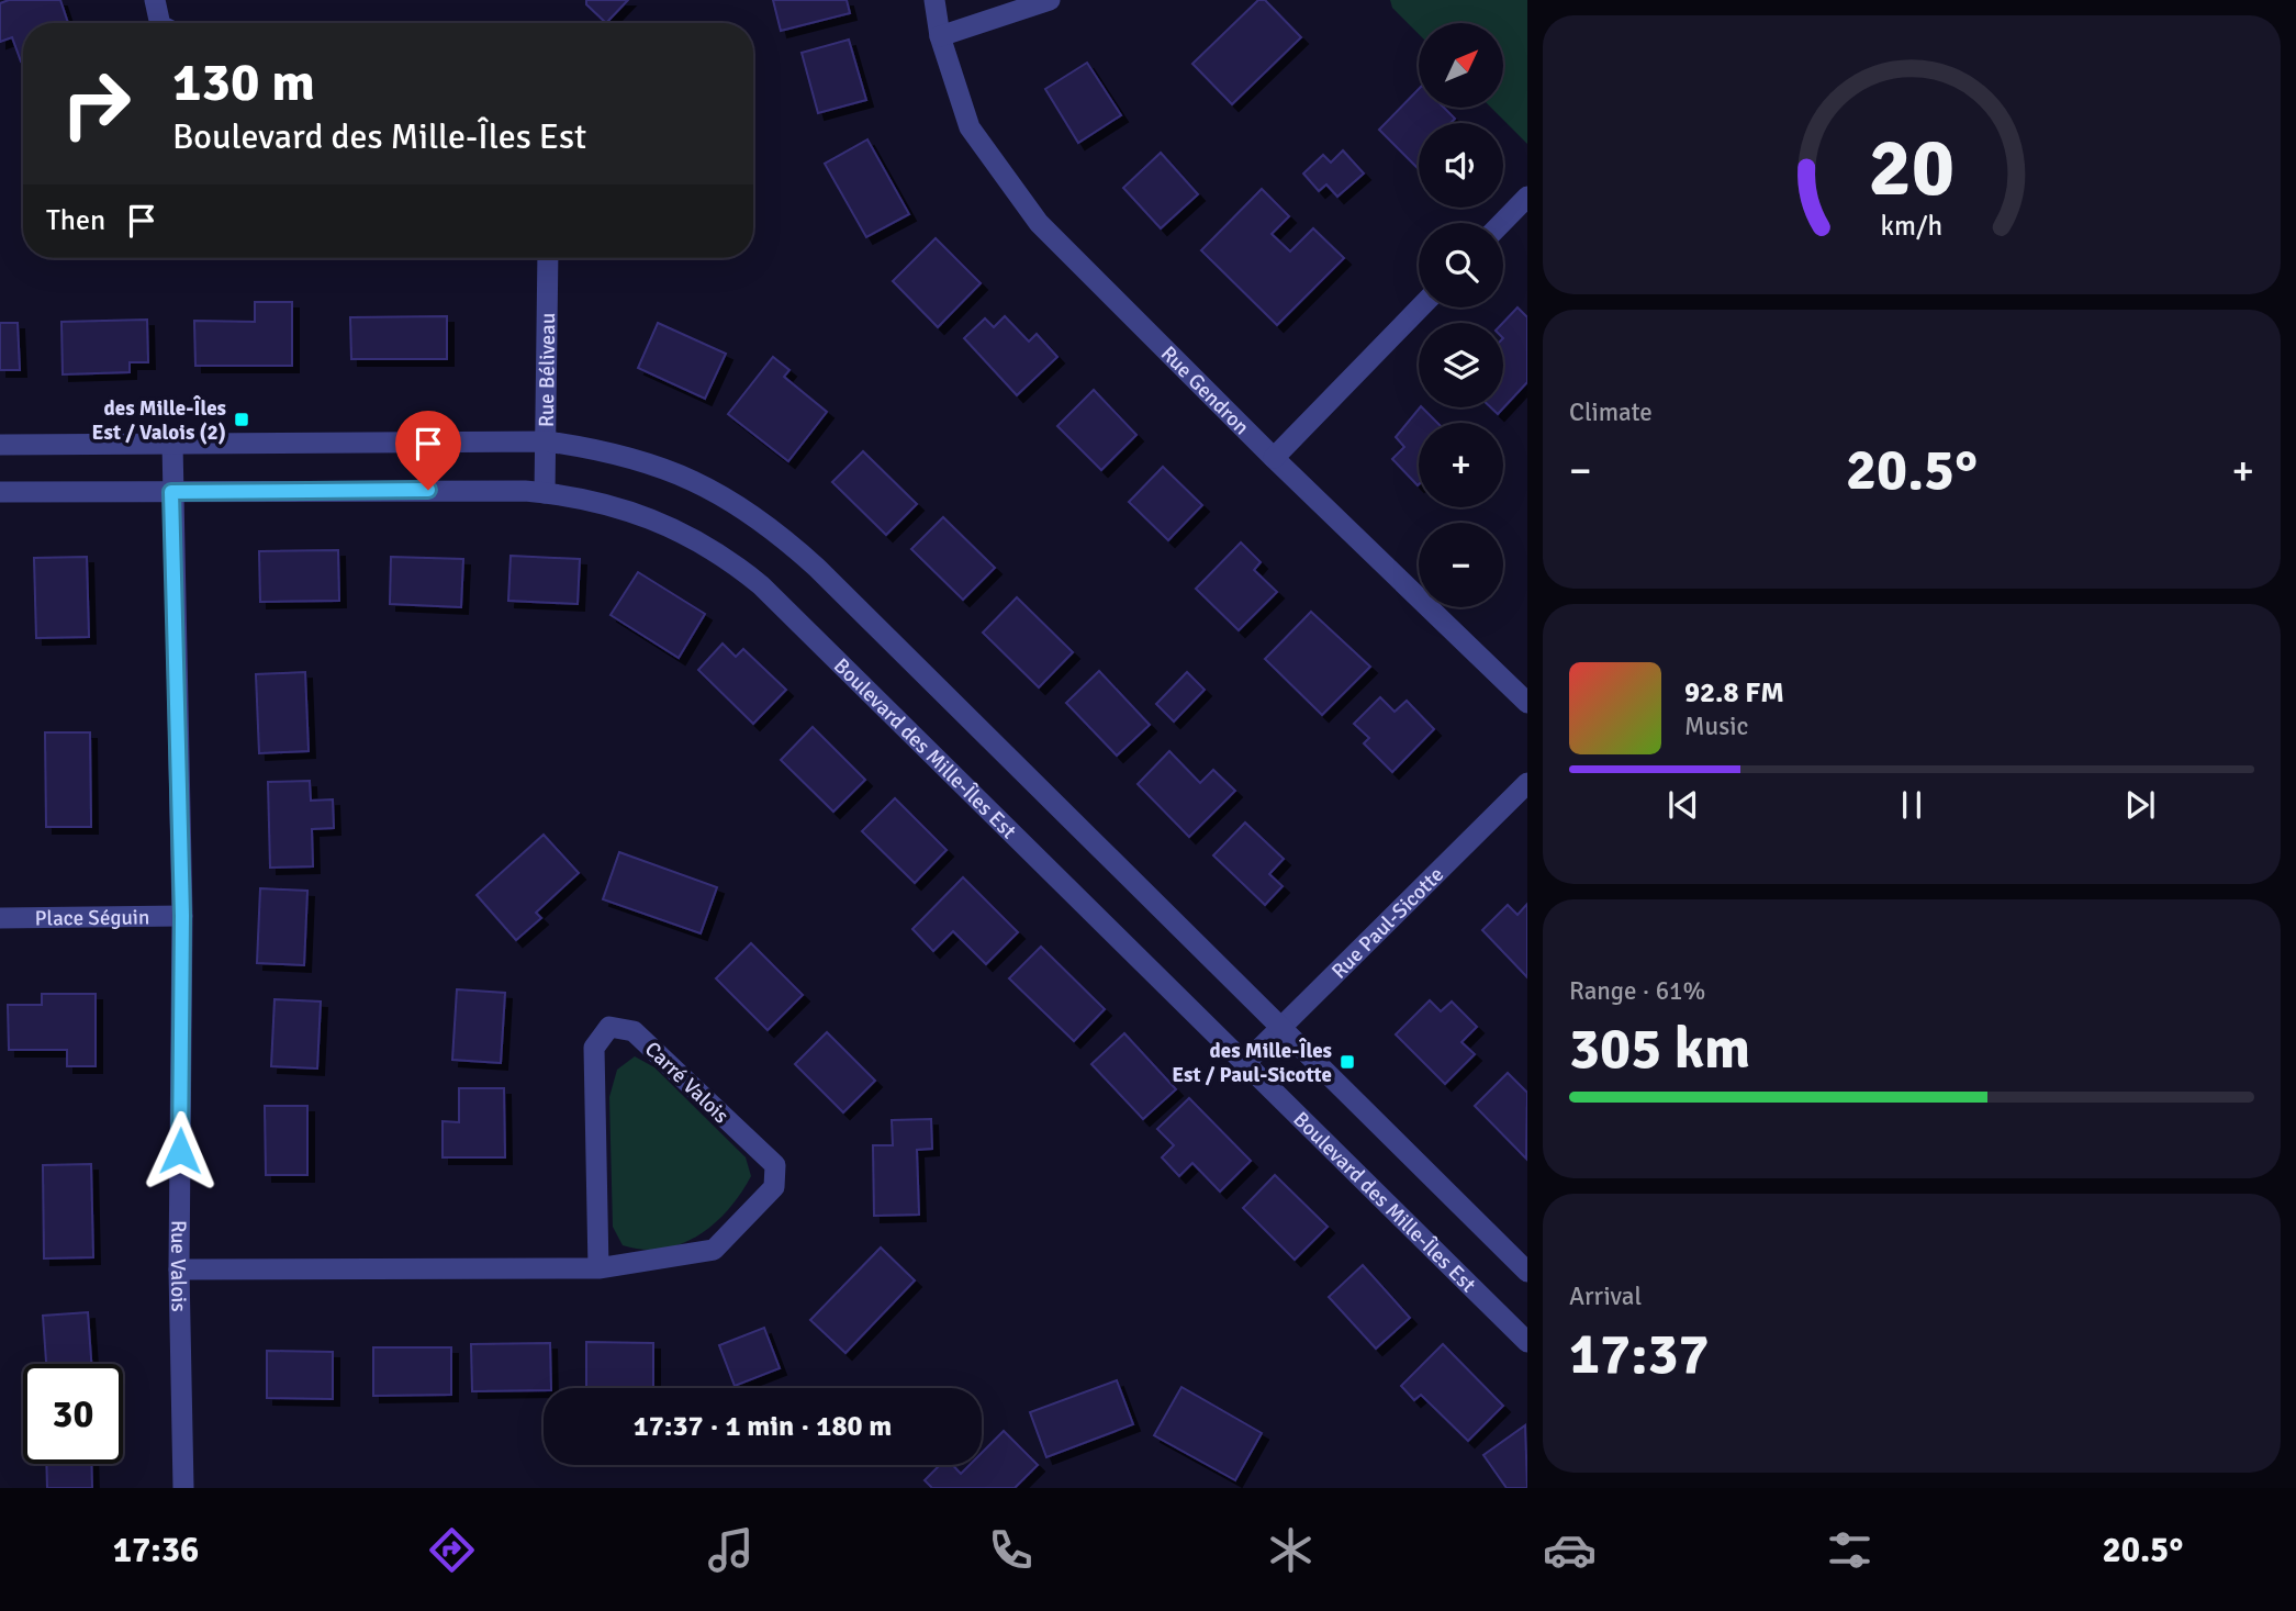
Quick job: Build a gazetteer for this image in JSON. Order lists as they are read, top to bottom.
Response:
{
  "streets": {
    "street": [
      "Rue Béliveau",
      "Rue Gendron",
      "Boulevard des Mille-Îles Est",
      "Place Séguin",
      "Rue Paul-Sicotte",
      "Carré Valois",
      "Rue Valois"
    ]
  },
  "crossings": [
    ["Rue Béliveau", "Boulevard des Mille-Îles Est"],
    ["Boulevard des Mille-Îles Est", "Rue Paul-Sicotte"],
    ["Boulevard des Mille-Îles Est", "Rue Valois"],
    ["Place Séguin", "Rue Valois"],
    ["Carré Valois", "Rue Valois"]
  ],
  "places": {
    "transit": ["des Mille-Îles Est / Valois (2)", "des Mille-Îles Est / Paul-Sicotte"]
  },
  "north": "top right",
  "page": {
    "map_buttons": ["+", "−"],
    "turn": ["130 m", "Boulevard des Mille-Îles Est"],
    "then": "Then",
    "tile": [
      "Climate",
      ["Range · 61%", "305 km"],
      ["Arrival", "17:37"]
    ],
    "heat": ["−", "20.5°", "+"],
    "song": ["92.8 FM", "Music"],
    "limit": "30",
    "trip": "17:37 · 1 min · 180 m",
    "tabs": ["17:36", "20.5°"],
    "gauge": ["20", "km/h"]
  }
}
